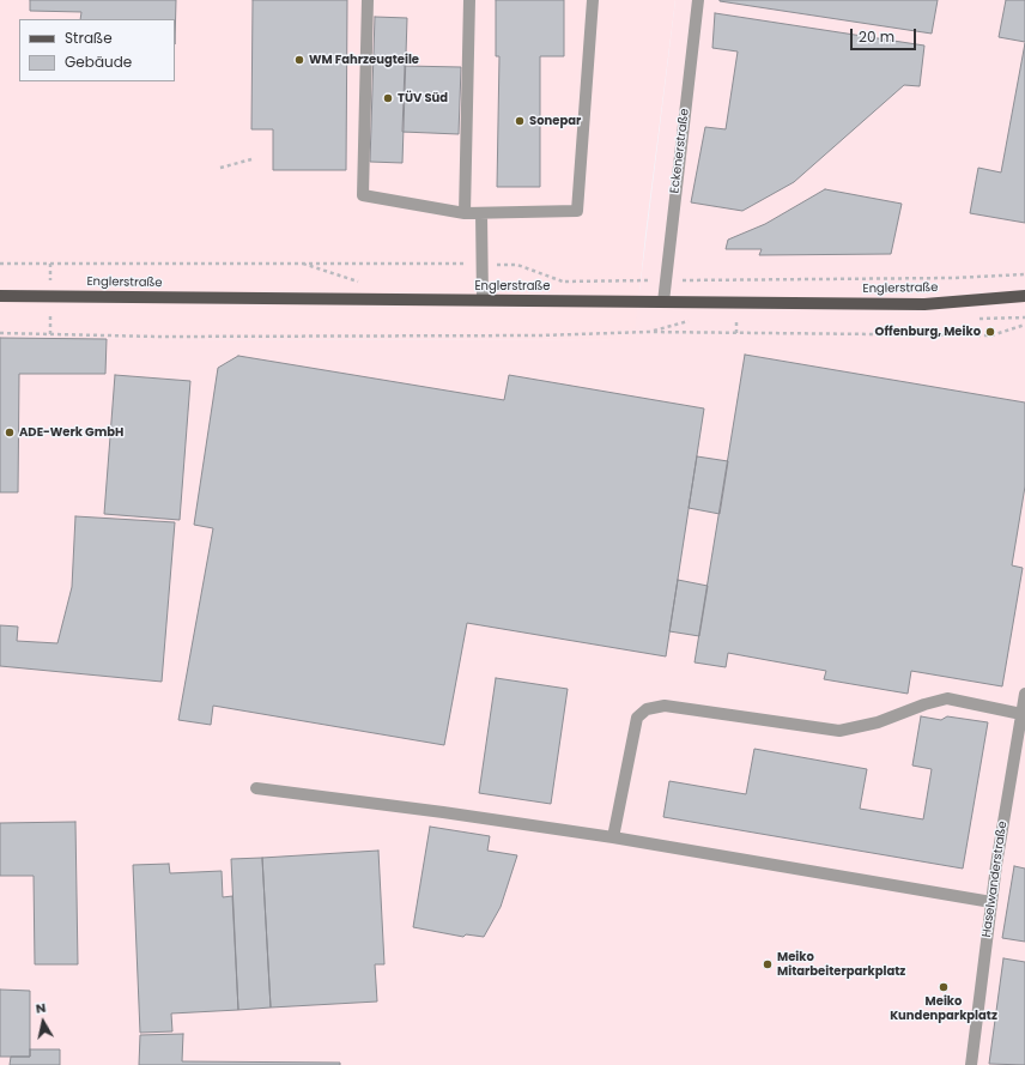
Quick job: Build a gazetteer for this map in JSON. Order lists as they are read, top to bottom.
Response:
{
  "streets": {
    "main road": ["Englerstraße"],
    "street": ["Eckenerstraße", "Haselwanderstraße"]
  },
  "crossings": [
    ["Eckenerstraße", "Englerstraße"]
  ],
  "places": [
    "WM Fahrzeugteile",
    "TÜV Süd",
    "Sonepar",
    "Offenburg, Meiko",
    "ADE-Werk GmbH",
    "Meiko Mitarbeiterparkplatz",
    "Meiko Kundenparkplatz"
  ],
  "legend": ["Straße", "Gebäude"],
  "scale_bar": "20 m",
  "north": "top"
}
